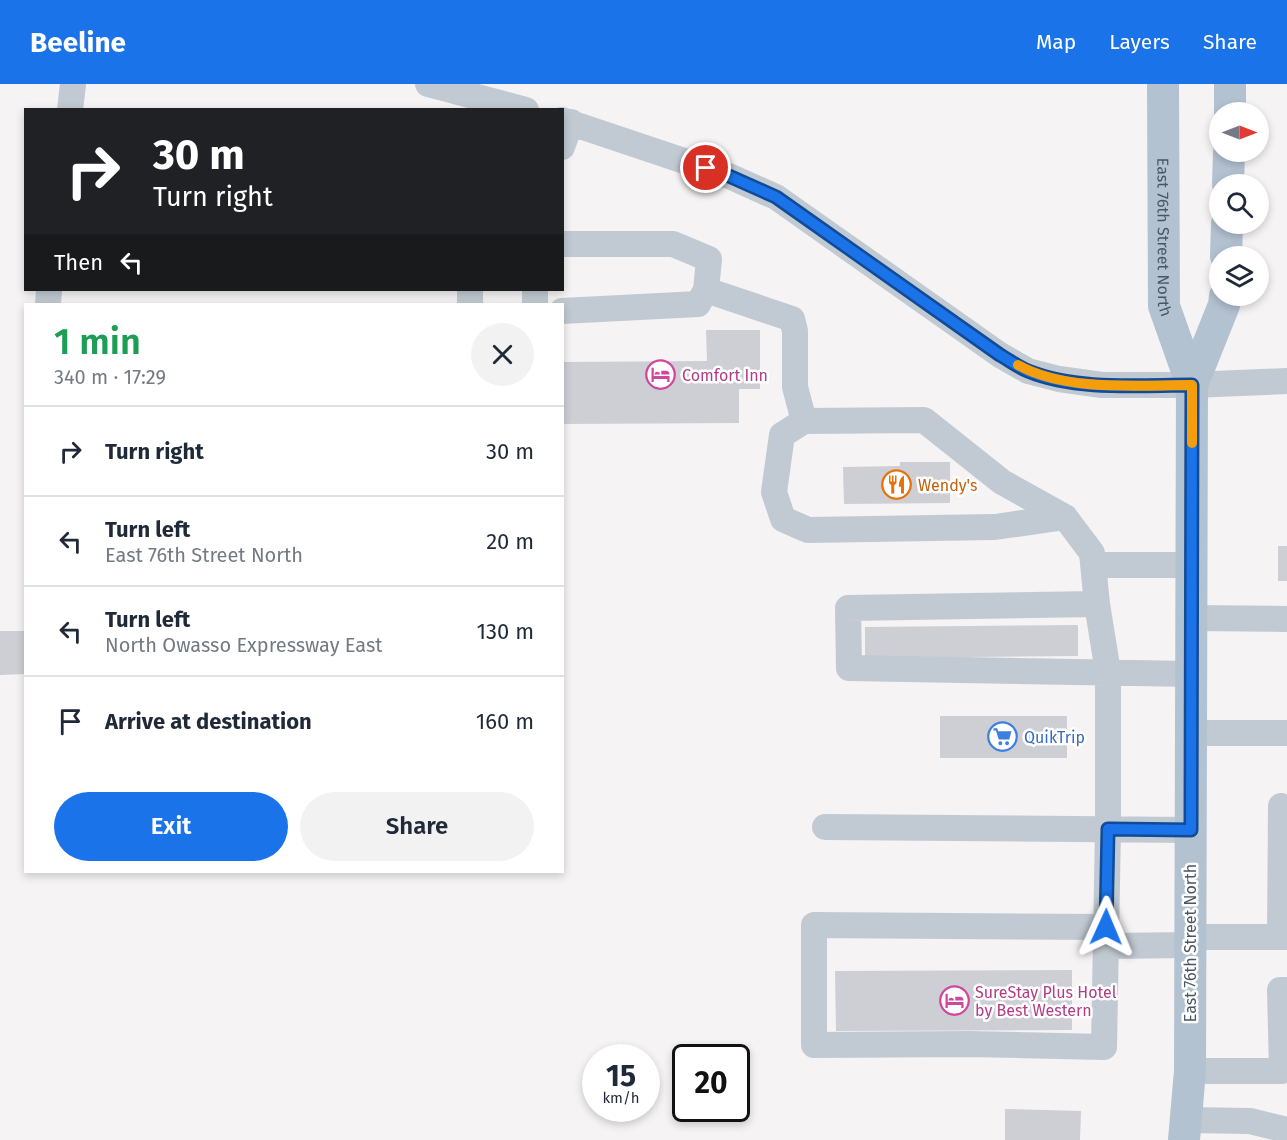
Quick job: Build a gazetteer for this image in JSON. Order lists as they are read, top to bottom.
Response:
{
  "streets": {
    "main road": ["East 76th Street North"]
  },
  "places": {
    "hotel": ["Comfort Inn", "SureStay Plus Hotel by Best Western"],
    "restaurant": ["Wendy's"],
    "supermarket": ["QuikTrip"]
  },
  "north": "right",
  "page": {
    "header": "Beeline",
    "nav": ["Map", "Layers", "Share"],
    "turn": ["30 m", "Turn right"],
    "then": "Then",
    "heading": ["1 min", "340 m · 17:29"],
    "list": [
      {
        "name": "Turn right",
        "value": "30 m"
      },
      {
        "name": "Turn left",
        "note": "East 76th Street North",
        "value": "20 m"
      },
      {
        "name": "Turn left",
        "note": "North Owasso Expressway East",
        "value": "130 m"
      },
      {
        "name": "Arrive at destination",
        "value": "160 m"
      }
    ],
    "buttons": ["Exit", "Share"],
    "speed": "15 km/h",
    "limit": "20"
  }
}
